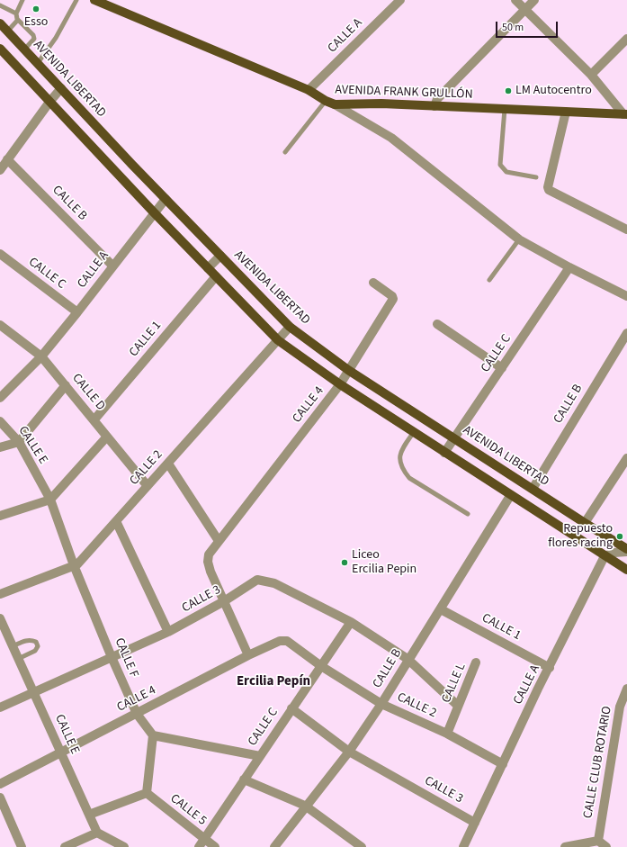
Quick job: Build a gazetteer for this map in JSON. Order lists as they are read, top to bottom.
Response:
{
  "streets": {
    "main road": ["AVENIDA LIBERTAD", "AVENIDA FRANK GRULLÓN"],
    "street": [
      "CALLE A",
      "CALLE B",
      "CALLE C",
      "CALLE 1",
      "CALLE D",
      "CALLE 4",
      "CALLE E",
      "CALLE 2",
      "CALLE 3",
      "CALLE F",
      "CALLE L",
      "CALLE CLUB ROTARIO",
      "CALLE 5"
    ]
  },
  "crossings": [
    ["CALLE A", "AVENIDA LIBERTAD"],
    ["CALLE A", "AVENIDA FRANK GRULLÓN"],
    ["CALLE A", "CALLE B"],
    ["CALLE A", "CALLE C"],
    ["CALLE A", "CALLE 1"],
    ["CALLE A", "CALLE D"],
    ["CALLE A", "CALLE 2"],
    ["CALLE A", "CALLE 3"],
    ["AVENIDA LIBERTAD", "CALLE B"],
    ["AVENIDA LIBERTAD", "CALLE C"],
    ["AVENIDA LIBERTAD", "CALLE 4"],
    ["AVENIDA LIBERTAD", "CALLE 2"],
    ["CALLE B", "CALLE 1"],
    ["CALLE B", "CALLE 2"],
    ["CALLE B", "CALLE 3"],
    ["CALLE C", "CALLE 2"],
    ["CALLE C", "CALLE 3"],
    ["CALLE C", "CALLE 5"],
    ["CALLE 1", "CALLE D"],
    ["CALLE D", "CALLE 2"],
    ["CALLE 4", "CALLE E"],
    ["CALLE 4", "CALLE 2"],
    ["CALLE 4", "CALLE F"],
    ["CALLE E", "CALLE 2"],
    ["CALLE E", "CALLE 3"],
    ["CALLE E", "CALLE F"],
    ["CALLE 2", "CALLE F"],
    ["CALLE 2", "CALLE L"],
    ["CALLE 3", "CALLE F"],
    ["CALLE 3", "CALLE L"]
  ],
  "districts": ["Ercilia Pepín"],
  "places": [
    "Esso",
    "LM Autocentro",
    "Repuesto flores racing",
    "Liceo Ercilia Pepin"
  ],
  "scale_bar": "50 m"
}
